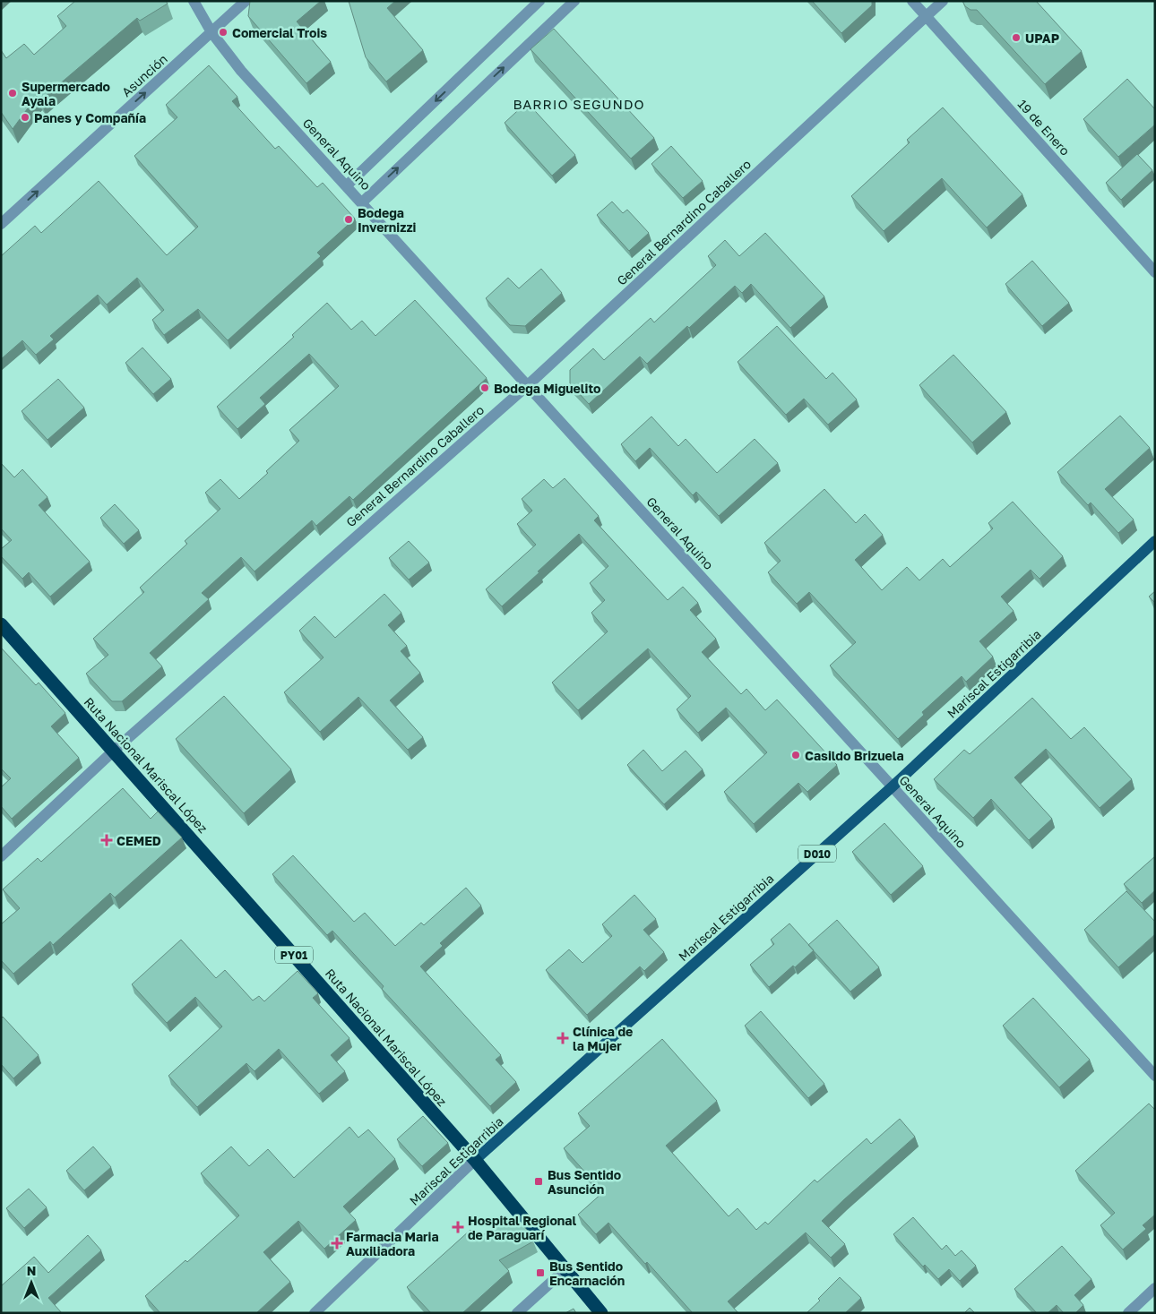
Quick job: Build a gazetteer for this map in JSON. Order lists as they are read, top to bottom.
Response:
{
  "streets": {
    "highway": ["Ruta Nacional Mariscal López", "PY01"],
    "main road": ["Mariscal Estigarribia", "D010"],
    "street": [
      "Asunción",
      "19 de Enero",
      "General Aquino",
      "General Bernardino Caballero"
    ]
  },
  "crossings": [
    ["Asunción", "General Aquino"],
    ["19 de Enero", "General Bernardino Caballero"],
    ["General Aquino", "General Bernardino Caballero"],
    ["General Aquino", "Mariscal Estigarribia"],
    ["General Bernardino Caballero", "Ruta Nacional Mariscal López"],
    ["Mariscal Estigarribia", "Ruta Nacional Mariscal López"]
  ],
  "one_way": ["Asunción"],
  "districts": ["BARRIO SEGUNDO"],
  "places": {
    "other": [
      "Comercial Trois",
      "UPAP",
      "Supermercado Ayala",
      "Panes y Compañía",
      "Bodega Invernizzi",
      "Bodega Miguelito",
      "Casildo Brizuela"
    ],
    "health": [
      "CEMED",
      "Clínica de la Mujer",
      "Hospital Regional de Paraguarí",
      "Farmacia Maria Auxiliadora"
    ],
    "transit": ["Bus Sentido Asunción", "Bus Sentido Encarnación"]
  },
  "north": "top"
}
